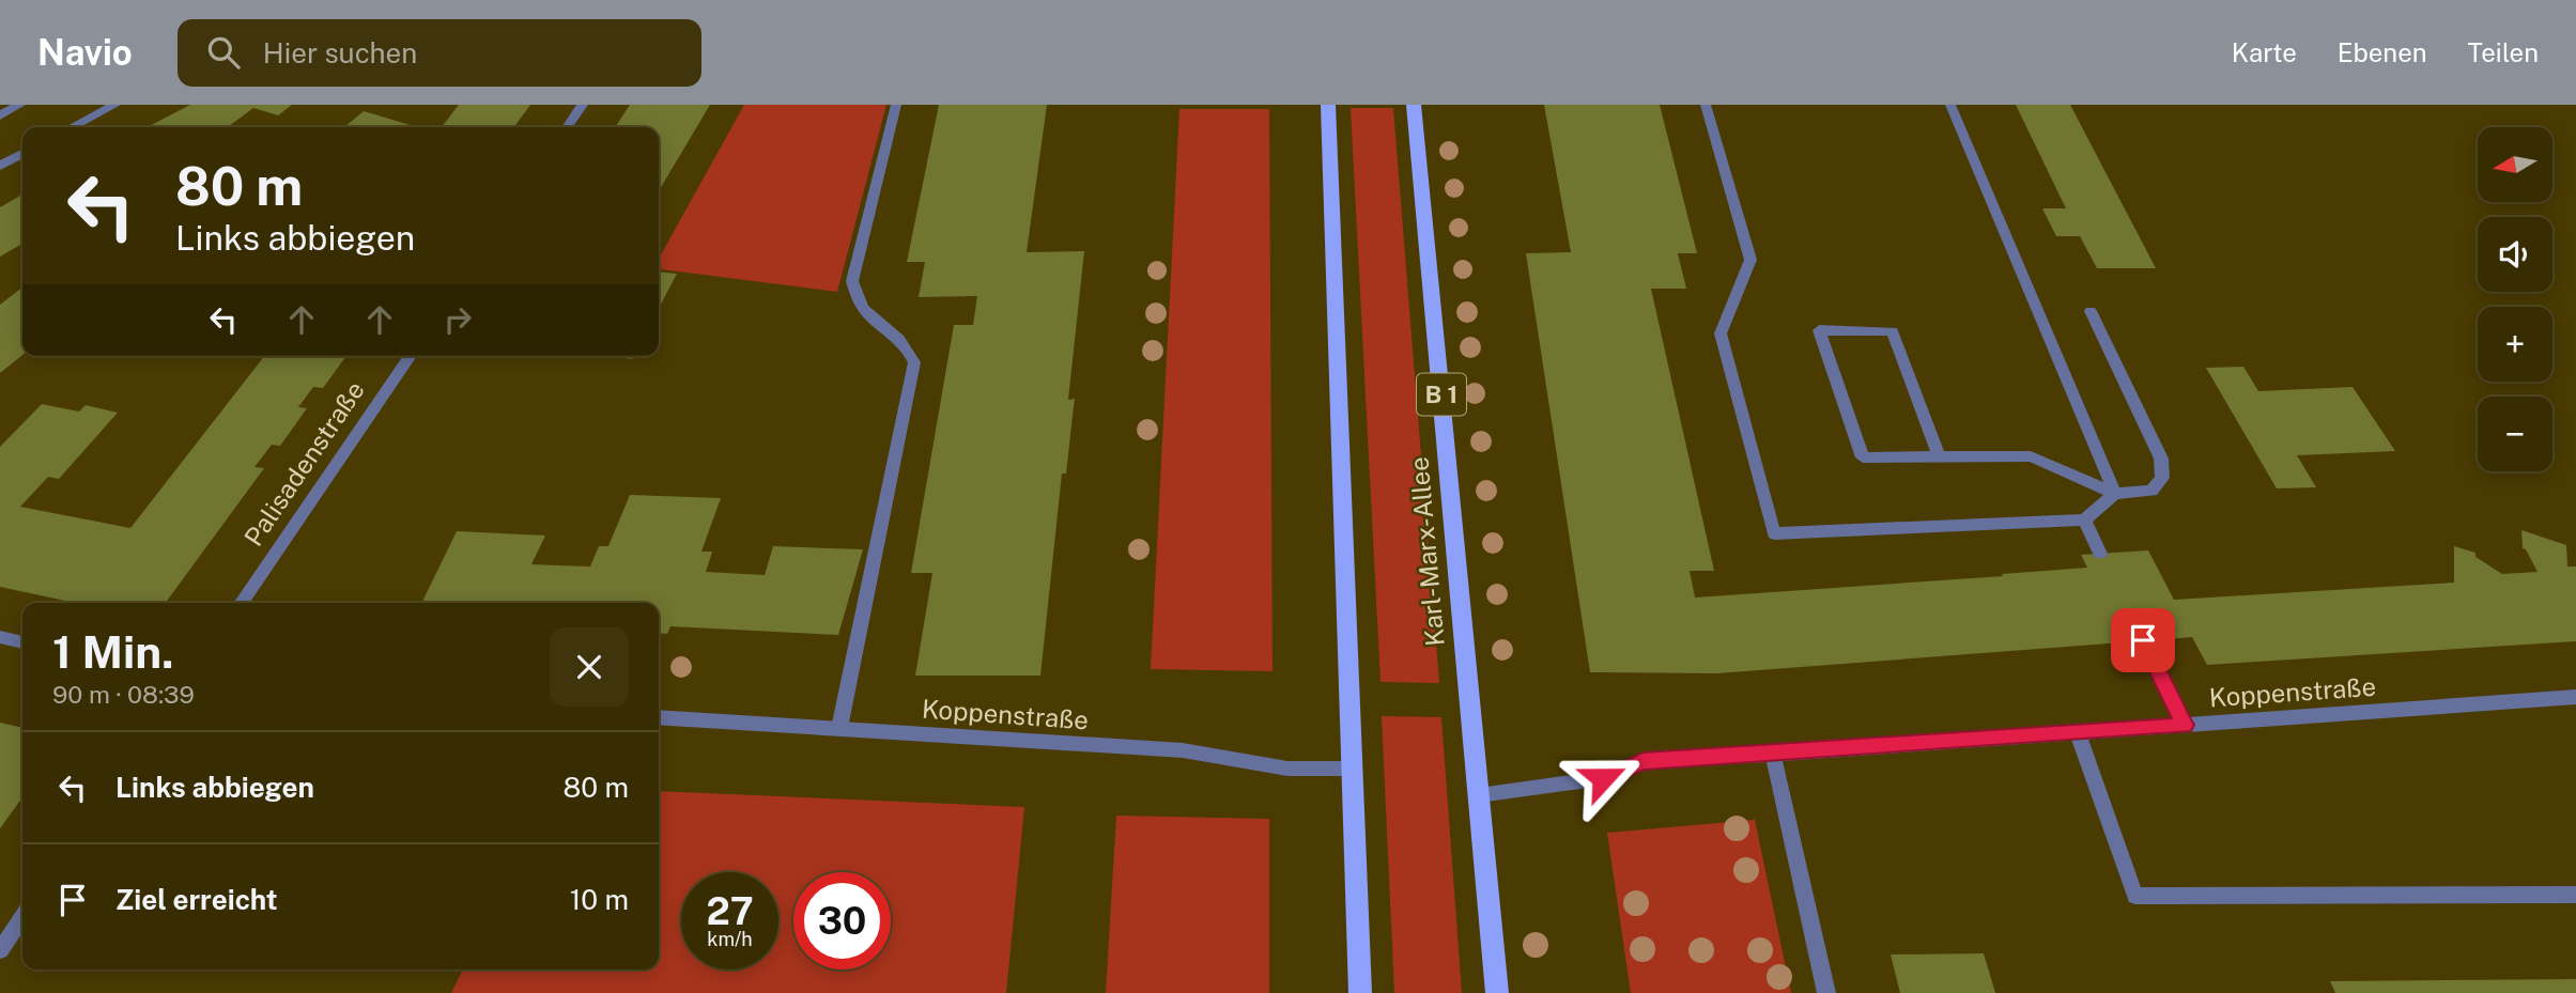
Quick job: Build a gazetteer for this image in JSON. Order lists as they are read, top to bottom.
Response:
{
  "streets": {
    "main road": ["B 1", "Karl-Marx-Allee"],
    "street": ["Palisadenstraße", "Koppenstraße"]
  },
  "crossings": [
    ["Karl-Marx-Allee", "Koppenstraße"]
  ],
  "north": "left",
  "page": {
    "header": "Navio",
    "search": "Hier suchen",
    "nav": ["Karte", "Ebenen", "Teilen"],
    "map_buttons": ["+", "−"],
    "turn": ["80 m", "Links abbiegen"],
    "heading": ["1 Min.", "90 m · 08:39"],
    "list": [
      {
        "name": "Links abbiegen",
        "value": "80 m"
      },
      {
        "name": "Ziel erreicht",
        "value": "10 m"
      }
    ],
    "speed": "27 km/h",
    "limit": "30"
  }
}
